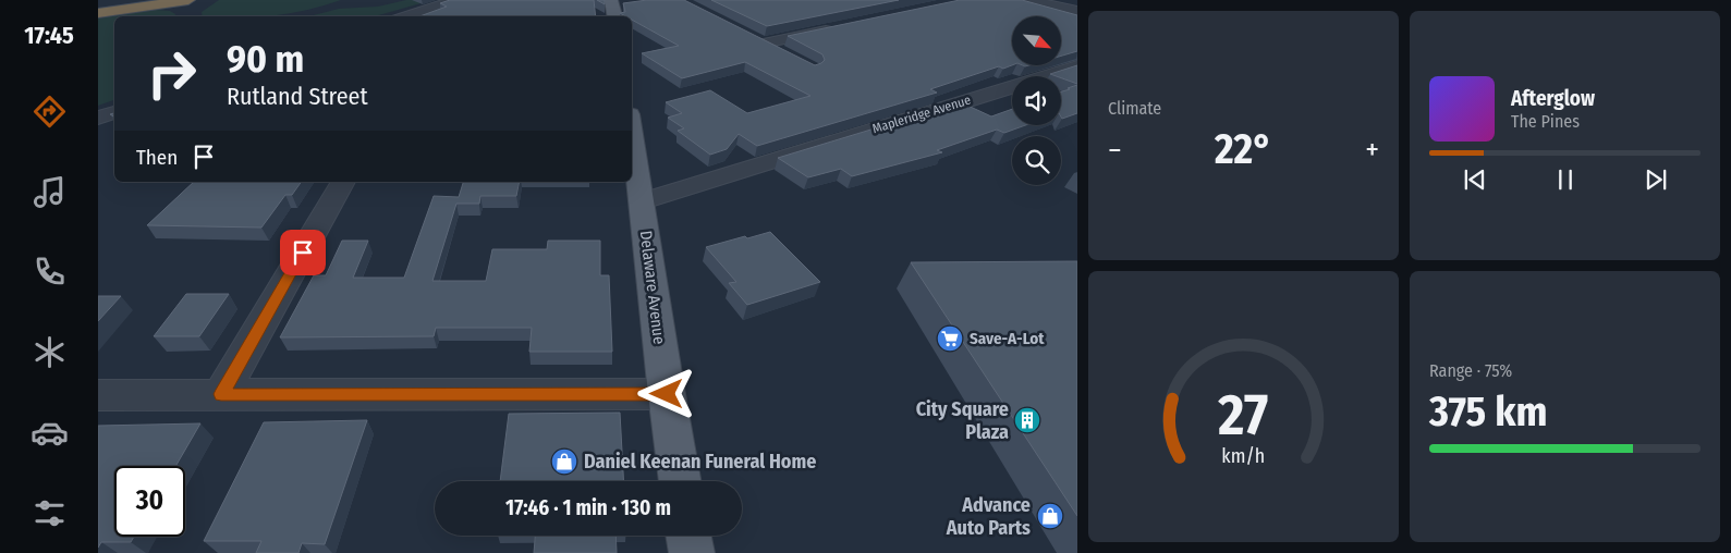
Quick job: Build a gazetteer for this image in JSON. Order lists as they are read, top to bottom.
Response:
{
  "streets": {
    "main road": ["Delaware Avenue"],
    "street": ["Mapleridge Avenue"]
  },
  "crossings": [
    ["Mapleridge Avenue", "Delaware Avenue"]
  ],
  "places": {
    "supermarket": ["Save-A-Lot"],
    "building": ["City Square Plaza"],
    "shop": ["Daniel Keenan Funeral Home", "Advance Auto Parts"]
  },
  "north": "bottom right",
  "page": {
    "tabs": "17:45",
    "tile": [
      "Climate",
      ["Range · 75%", "375 km"]
    ],
    "turn": ["90 m", "Rutland Street"],
    "song": ["Afterglow", "The Pines"],
    "heat": ["−", "22°", "+"],
    "then": "Then",
    "limit": "30",
    "trip": "17:46 · 1 min · 130 m",
    "gauge": ["27", "km/h"]
  }
}
